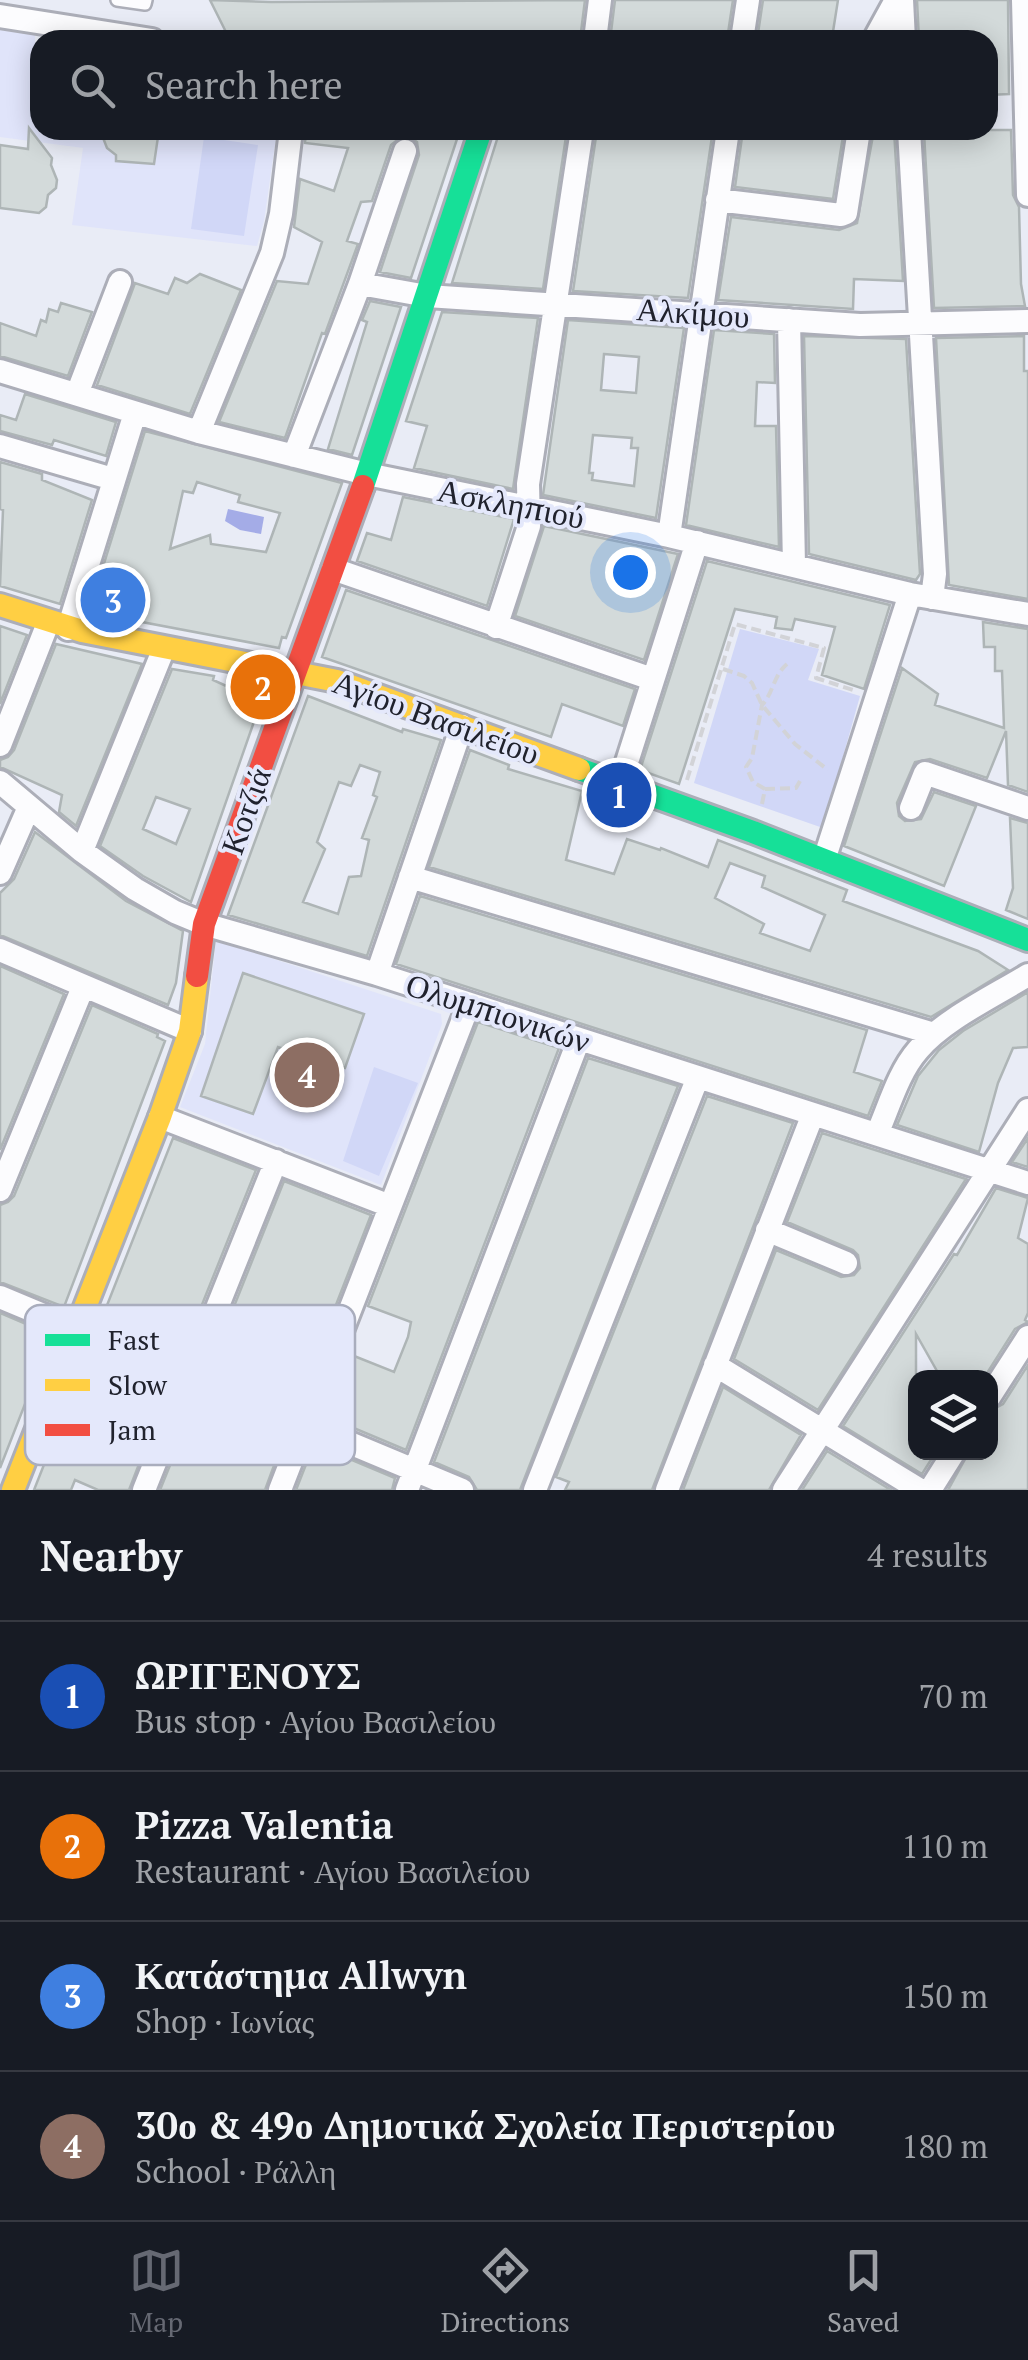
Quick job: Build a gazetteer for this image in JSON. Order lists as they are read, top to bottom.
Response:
{
  "streets": {
    "street": [
      "Αλκίμου",
      "Ασκληπιού",
      "Αγίου Βασιλείου",
      "Κοτζιά",
      "Ολυμπιονικών"
    ]
  },
  "crossings": [
    ["Αλκίμου", "Κοτζιά"],
    ["Ασκληπιού", "Κοτζιά"],
    ["Αγίου Βασιλείου", "Κοτζιά"],
    ["Κοτζιά", "Ολυμπιονικών"]
  ],
  "legend": ["Fast", "Slow", "Jam"],
  "page": {
    "search": "Search here",
    "pins": [
      "3",
      "2",
      "1",
      "4"
    ],
    "heading": ["Nearby", "4 results"],
    "list": [
      {
        "mark": "1",
        "name": "ΩΡΙΓΕΝΟΥΣ",
        "note": "Bus stop · Αγίου Βασιλείου",
        "value": "70 m"
      },
      {
        "mark": "2",
        "name": "Pizza Valentia",
        "note": "Restaurant · Αγίου Βασιλείου",
        "value": "110 m"
      },
      {
        "mark": "3",
        "name": "Κατάστημα Allwyn",
        "note": "Shop · Ιωνίας",
        "value": "150 m"
      },
      {
        "mark": "4",
        "name": "30ο & 49ο Δημοτικά Σχολεία Περιστερίου",
        "note": "School · Ράλλη",
        "value": "180 m"
      }
    ],
    "nav": ["Map", "Directions", "Saved"]
  }
}
